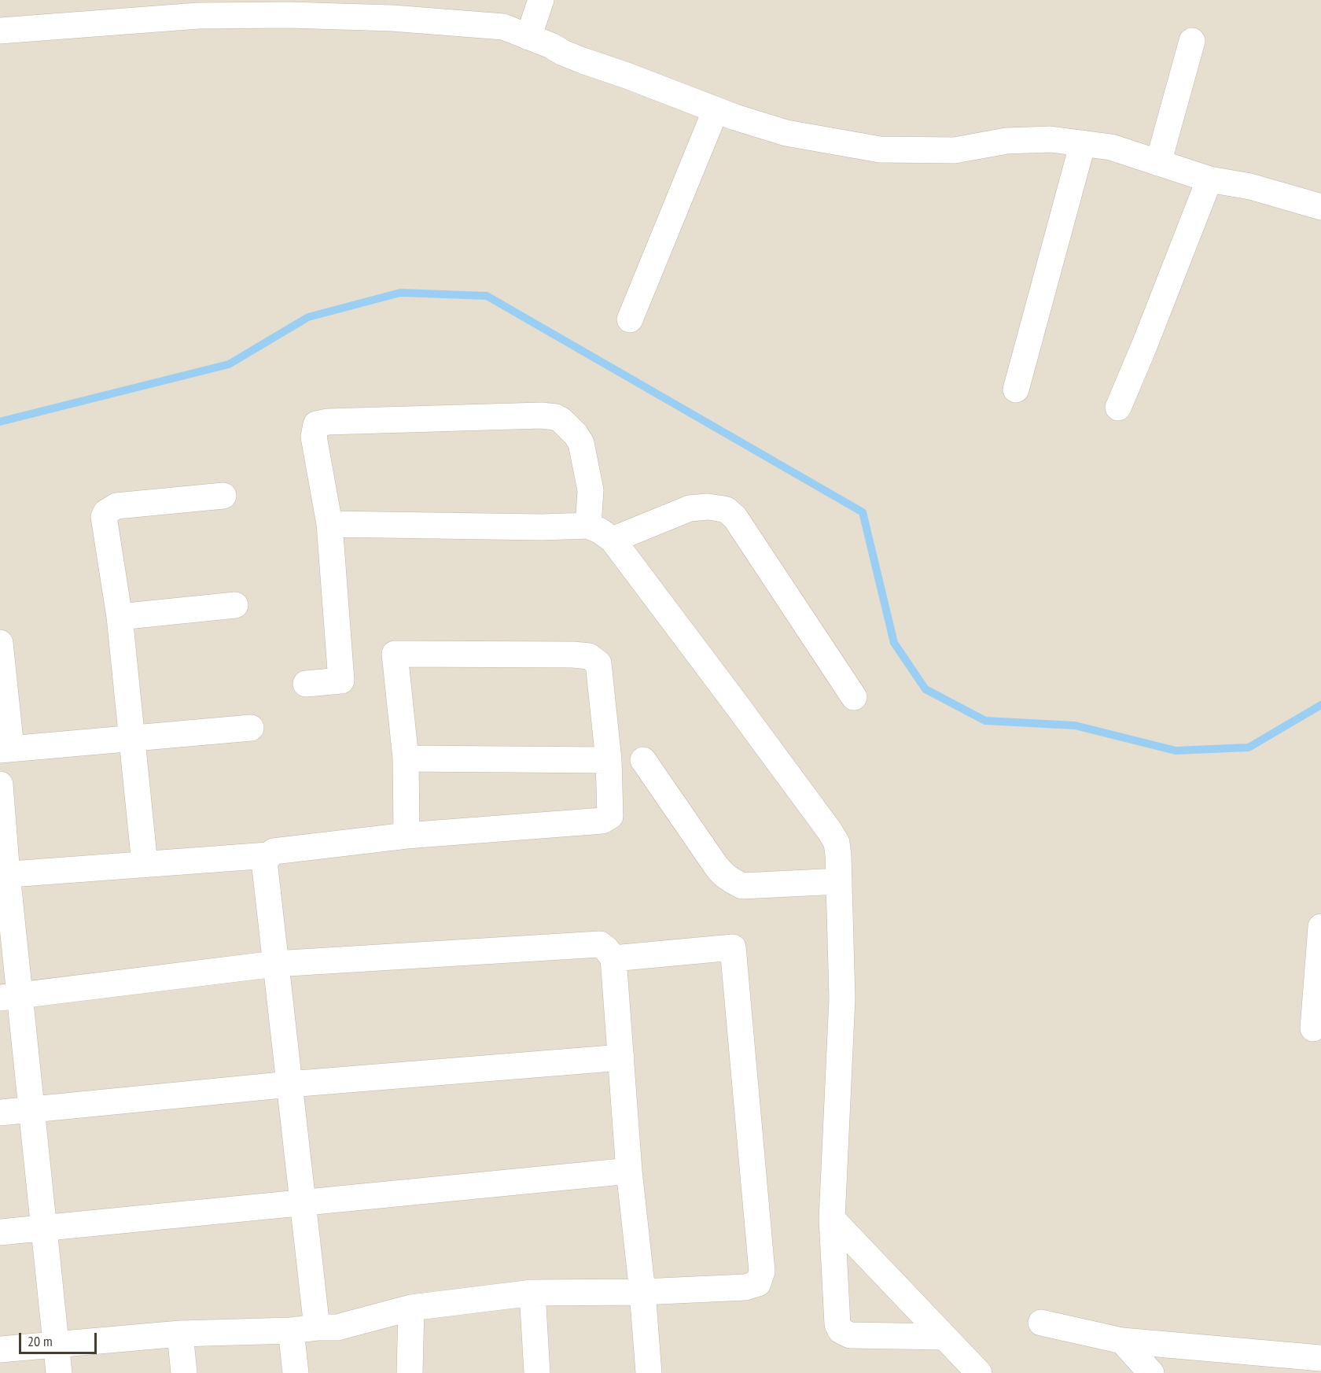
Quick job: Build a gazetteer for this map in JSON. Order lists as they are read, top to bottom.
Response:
{
  "scale_bar": "20 m"
}
